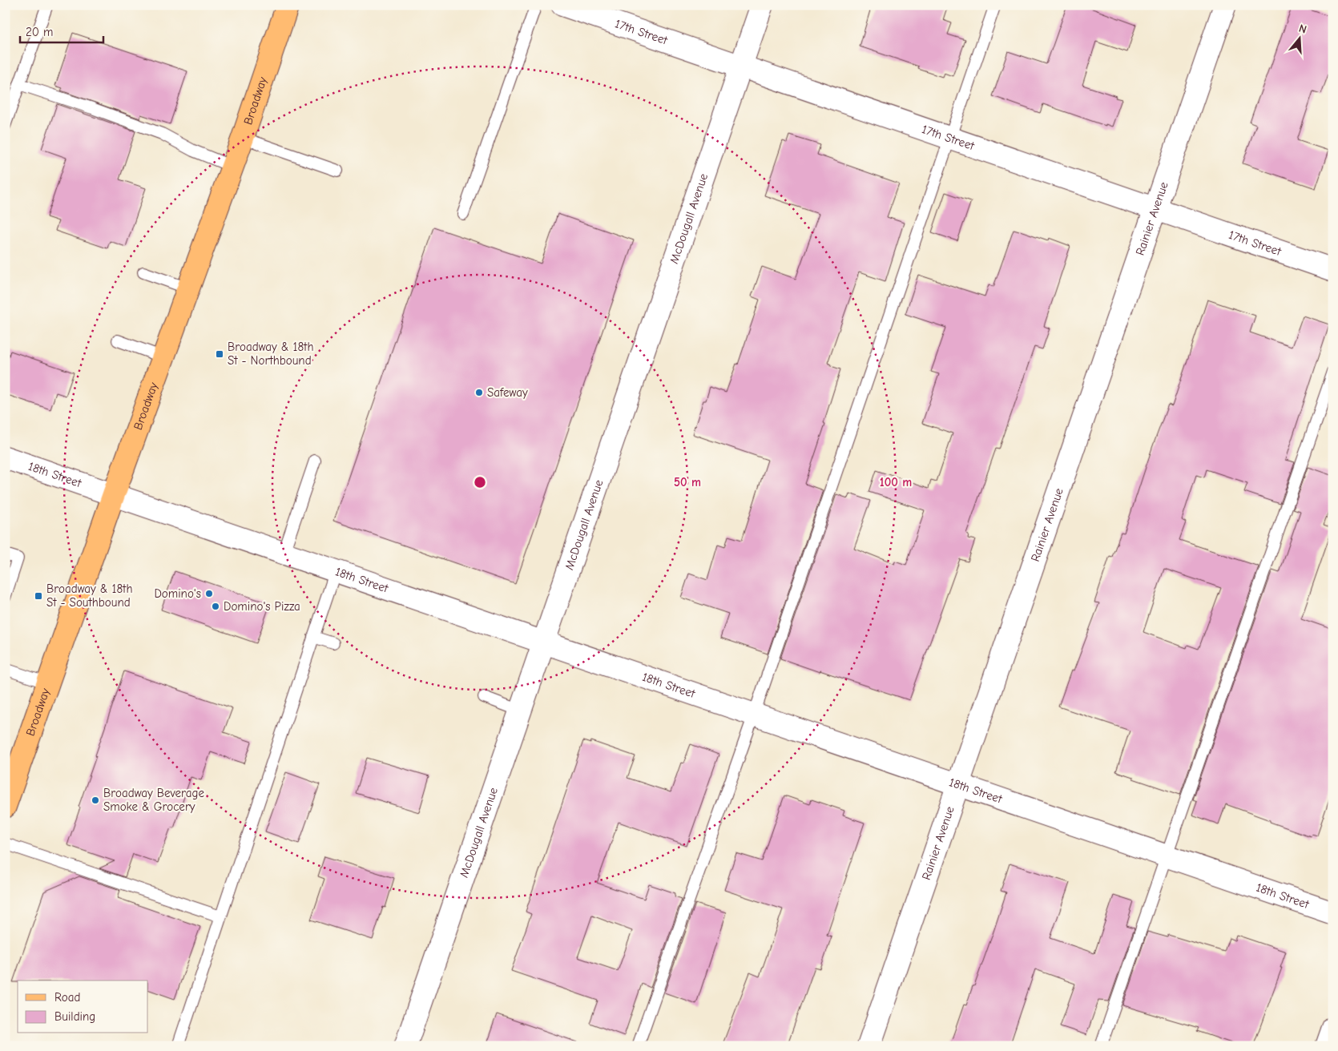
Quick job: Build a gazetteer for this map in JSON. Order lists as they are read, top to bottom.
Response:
{
  "streets": {
    "main road": ["Broadway"],
    "street": [
      "17th Street",
      "McDougall Avenue",
      "Rainier Avenue",
      "18th Street"
    ]
  },
  "crossings": [
    ["17th Street", "McDougall Avenue"],
    ["17th Street", "Rainier Avenue"],
    ["Broadway", "18th Street"],
    ["McDougall Avenue", "18th Street"],
    ["Rainier Avenue", "18th Street"]
  ],
  "places": {
    "transit": ["Broadway & 18th St - Northbound", "Broadway & 18th St - Southbound"],
    "other": [
      "Safeway",
      "Domino's",
      "Domino's Pizza",
      "Broadway Beverage Smoke & Grocery"
    ]
  },
  "legend": ["Road", "Building"],
  "scale_bar": "20 m",
  "north": "top",
  "rings": ["50 m", "100 m"]
}
